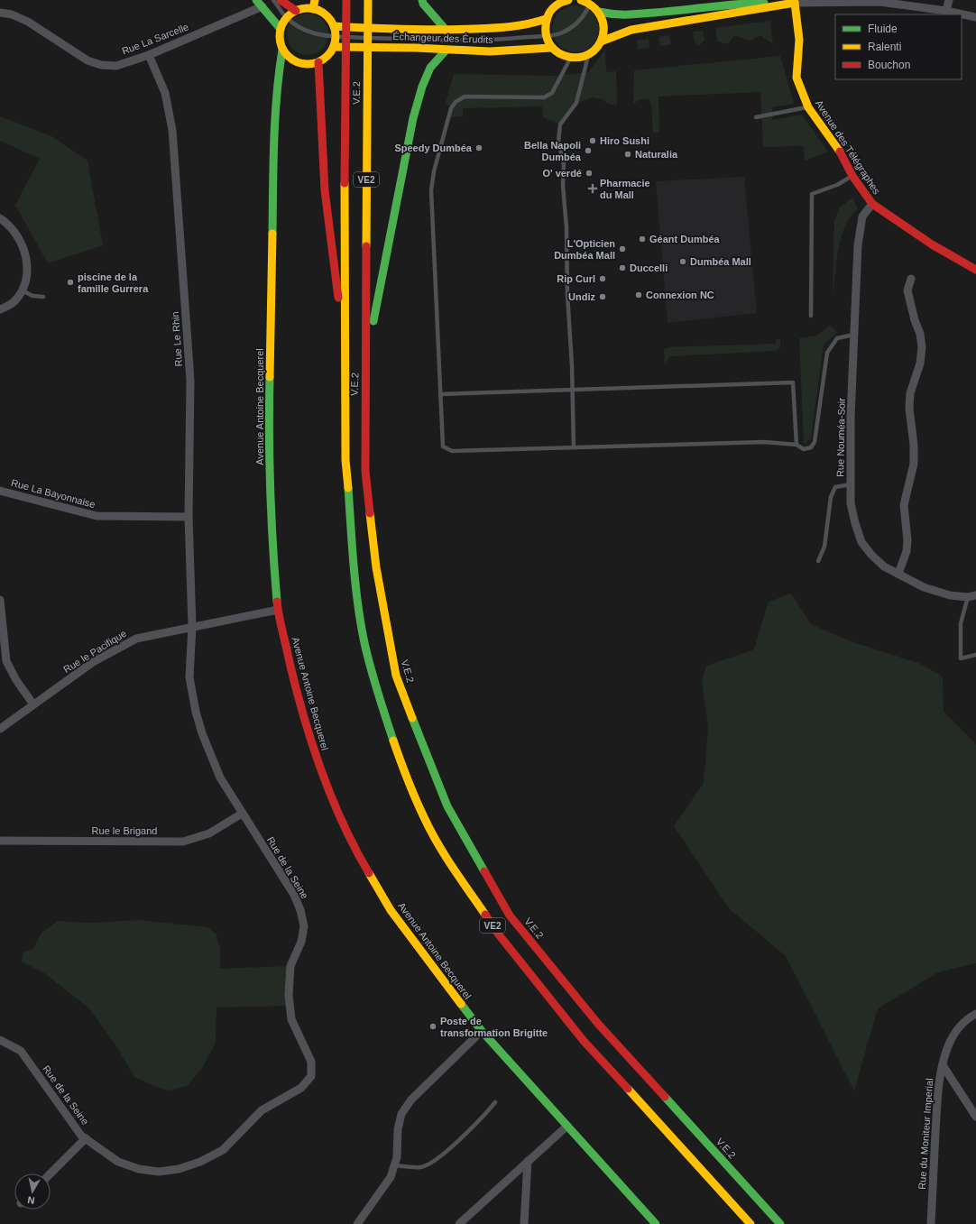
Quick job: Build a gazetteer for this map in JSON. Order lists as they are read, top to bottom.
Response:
{
  "streets": {
    "main road": [
      "Échangeur des Érudits",
      "V.E.2",
      "Avenue des Télégraphes",
      "VE2",
      "Avenue Antoine Becquerel"
    ],
    "street": [
      "Rue La Sarcelle",
      "Rue Le Rhin",
      "Rue Nouméa-Soir",
      "Rue La Bayonnaise",
      "Rue le Pacifique",
      "Rue le Brigand",
      "Rue de la Seine",
      "Rue du Moniteur Imperial"
    ]
  },
  "crossings": [
    ["Rue La Sarcelle", "Rue Le Rhin"],
    ["Avenue des Télégraphes", "Rue Nouméa-Soir"],
    ["Rue Le Rhin", "Rue La Bayonnaise"],
    ["Rue Le Rhin", "Rue le Pacifique"],
    ["Rue Le Rhin", "Rue de la Seine"],
    ["Avenue Antoine Becquerel", "Rue le Pacifique"],
    ["Rue le Pacifique", "Rue de la Seine"],
    ["Rue le Brigand", "Rue de la Seine"]
  ],
  "places": {
    "other": [
      "Hiro Sushi",
      "Speedy Dumbéa",
      "Bella Napoli Dumbéa",
      "Naturalia",
      "O' verdé",
      "Géant Dumbéa",
      "L'Opticien Dumbéa Mall",
      "Dumbéa Mall",
      "Duccelli",
      "Rip Curl",
      "piscine de la famille Gurrera",
      "Connexion NC",
      "Undiz",
      "Poste de transformation Brigitte"
    ],
    "health": ["Pharmacie du Mall"]
  },
  "legend": ["Fluide", "Ralenti", "Bouchon"],
  "north": "bottom"
}
